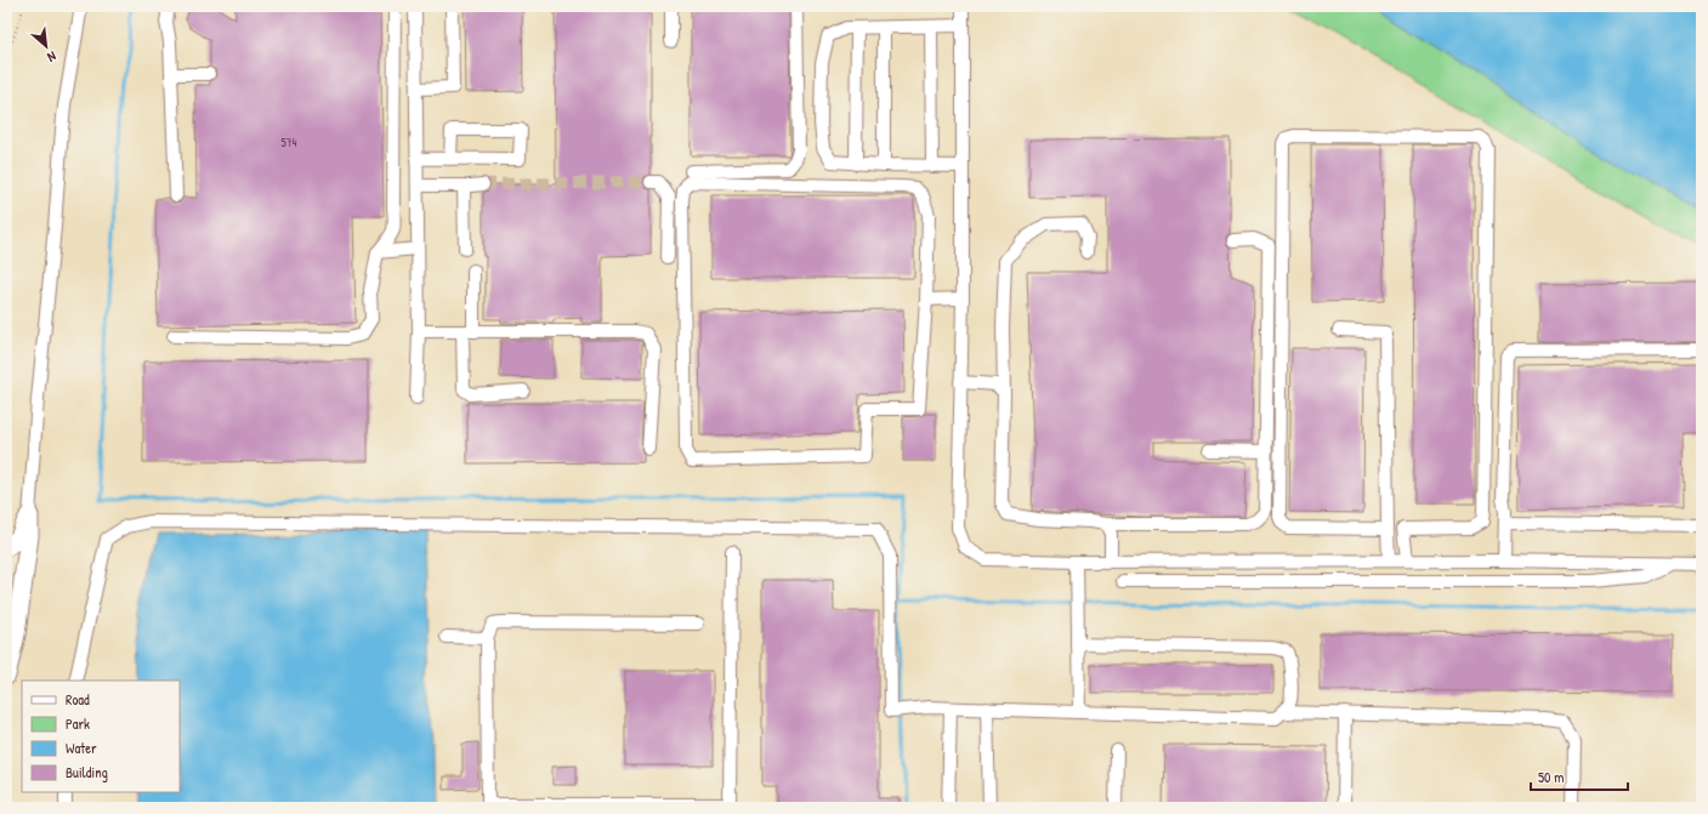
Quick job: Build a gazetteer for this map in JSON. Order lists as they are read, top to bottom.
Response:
{
  "house_numbers": ["574"],
  "legend": [
    "Road",
    "Park",
    "Water",
    "Building"
  ],
  "scale_bar": "50 m",
  "north": "bottom right"
}
